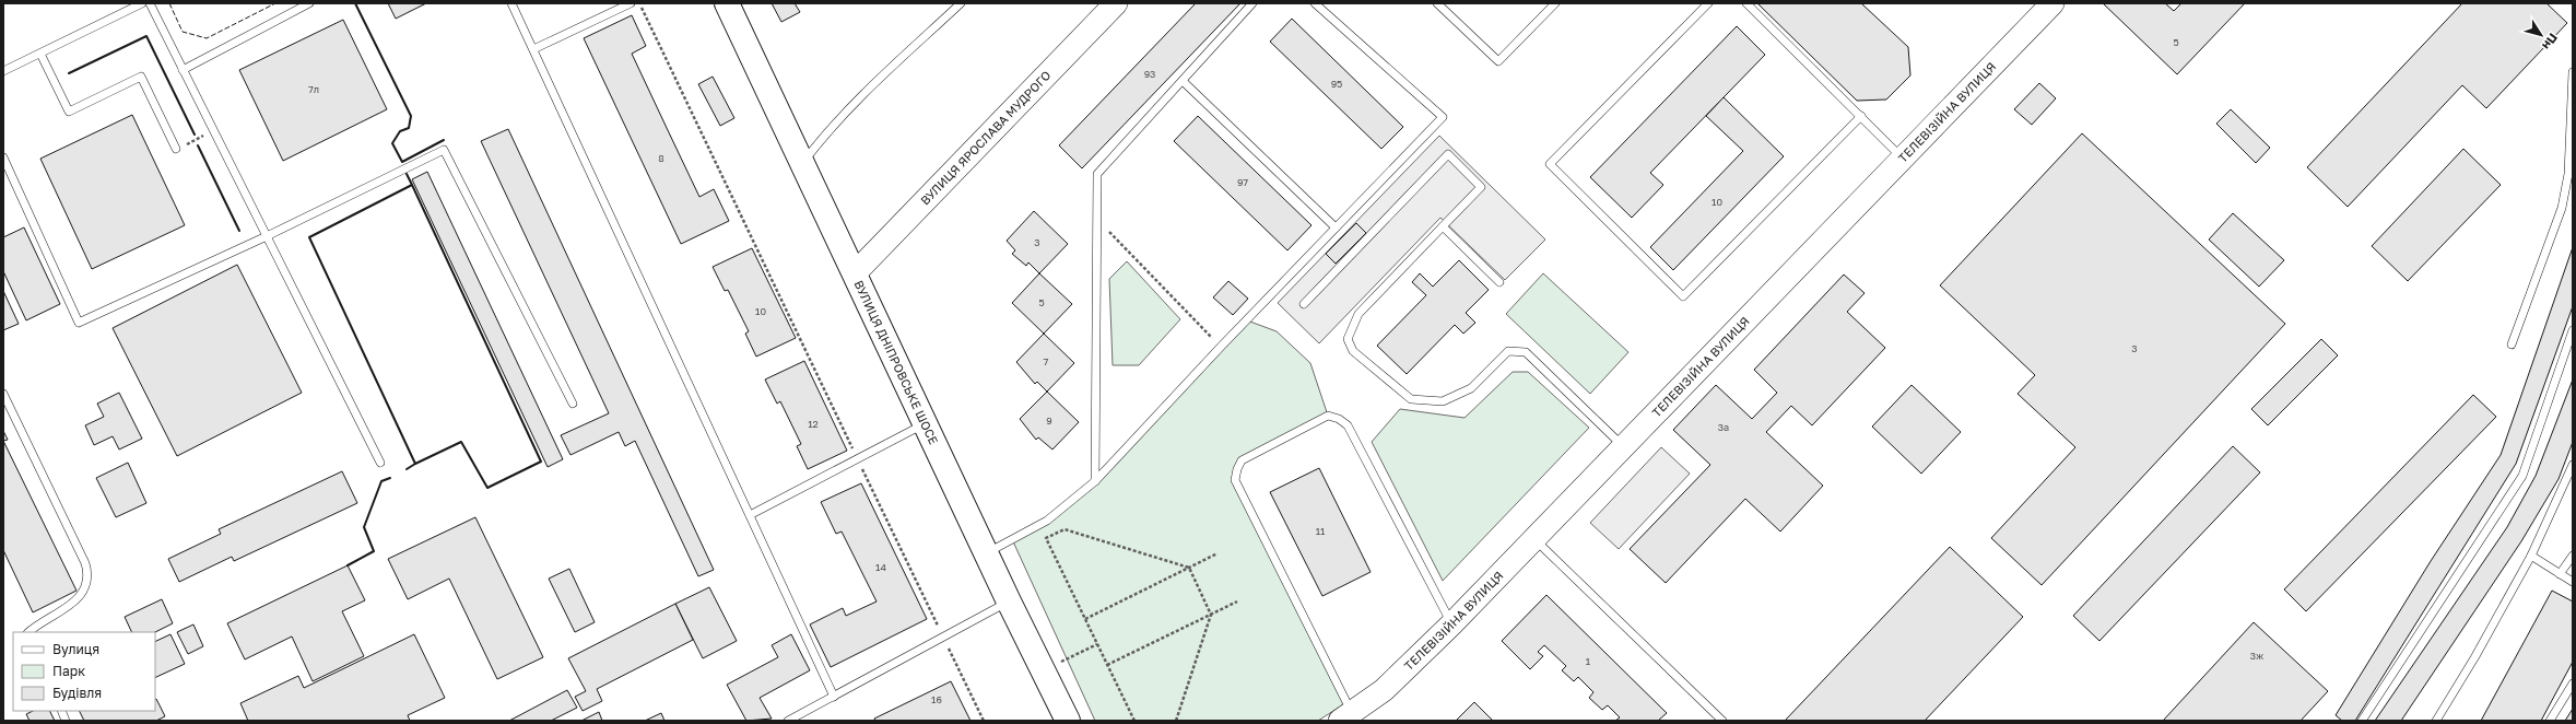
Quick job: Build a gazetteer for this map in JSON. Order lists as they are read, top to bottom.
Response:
{
  "streets": {
    "main road": ["ВУЛИЦЯ ДНІПРОВСЬКЕ ШОСЕ"],
    "street": ["ТЕЛЕВІЗІЙНА ВУЛИЦЯ", "ВУЛИЦЯ ЯРОСЛАВА МУДРОГО"]
  },
  "crossings": [
    ["ВУЛИЦЯ ЯРОСЛАВА МУДРОГО", "ВУЛИЦЯ ДНІПРОВСЬКЕ ШОСЕ"]
  ],
  "house_numbers": [
    "5",
    "93",
    "95",
    "7л",
    "8",
    "97",
    "10",
    "3",
    "5",
    "10",
    "3",
    "7",
    "9",
    "12",
    "3а",
    "11",
    "14",
    "3ж",
    "1",
    "16"
  ],
  "legend": ["Вулиця", "Парк", "Будівля"],
  "north": "bottom right"
}
